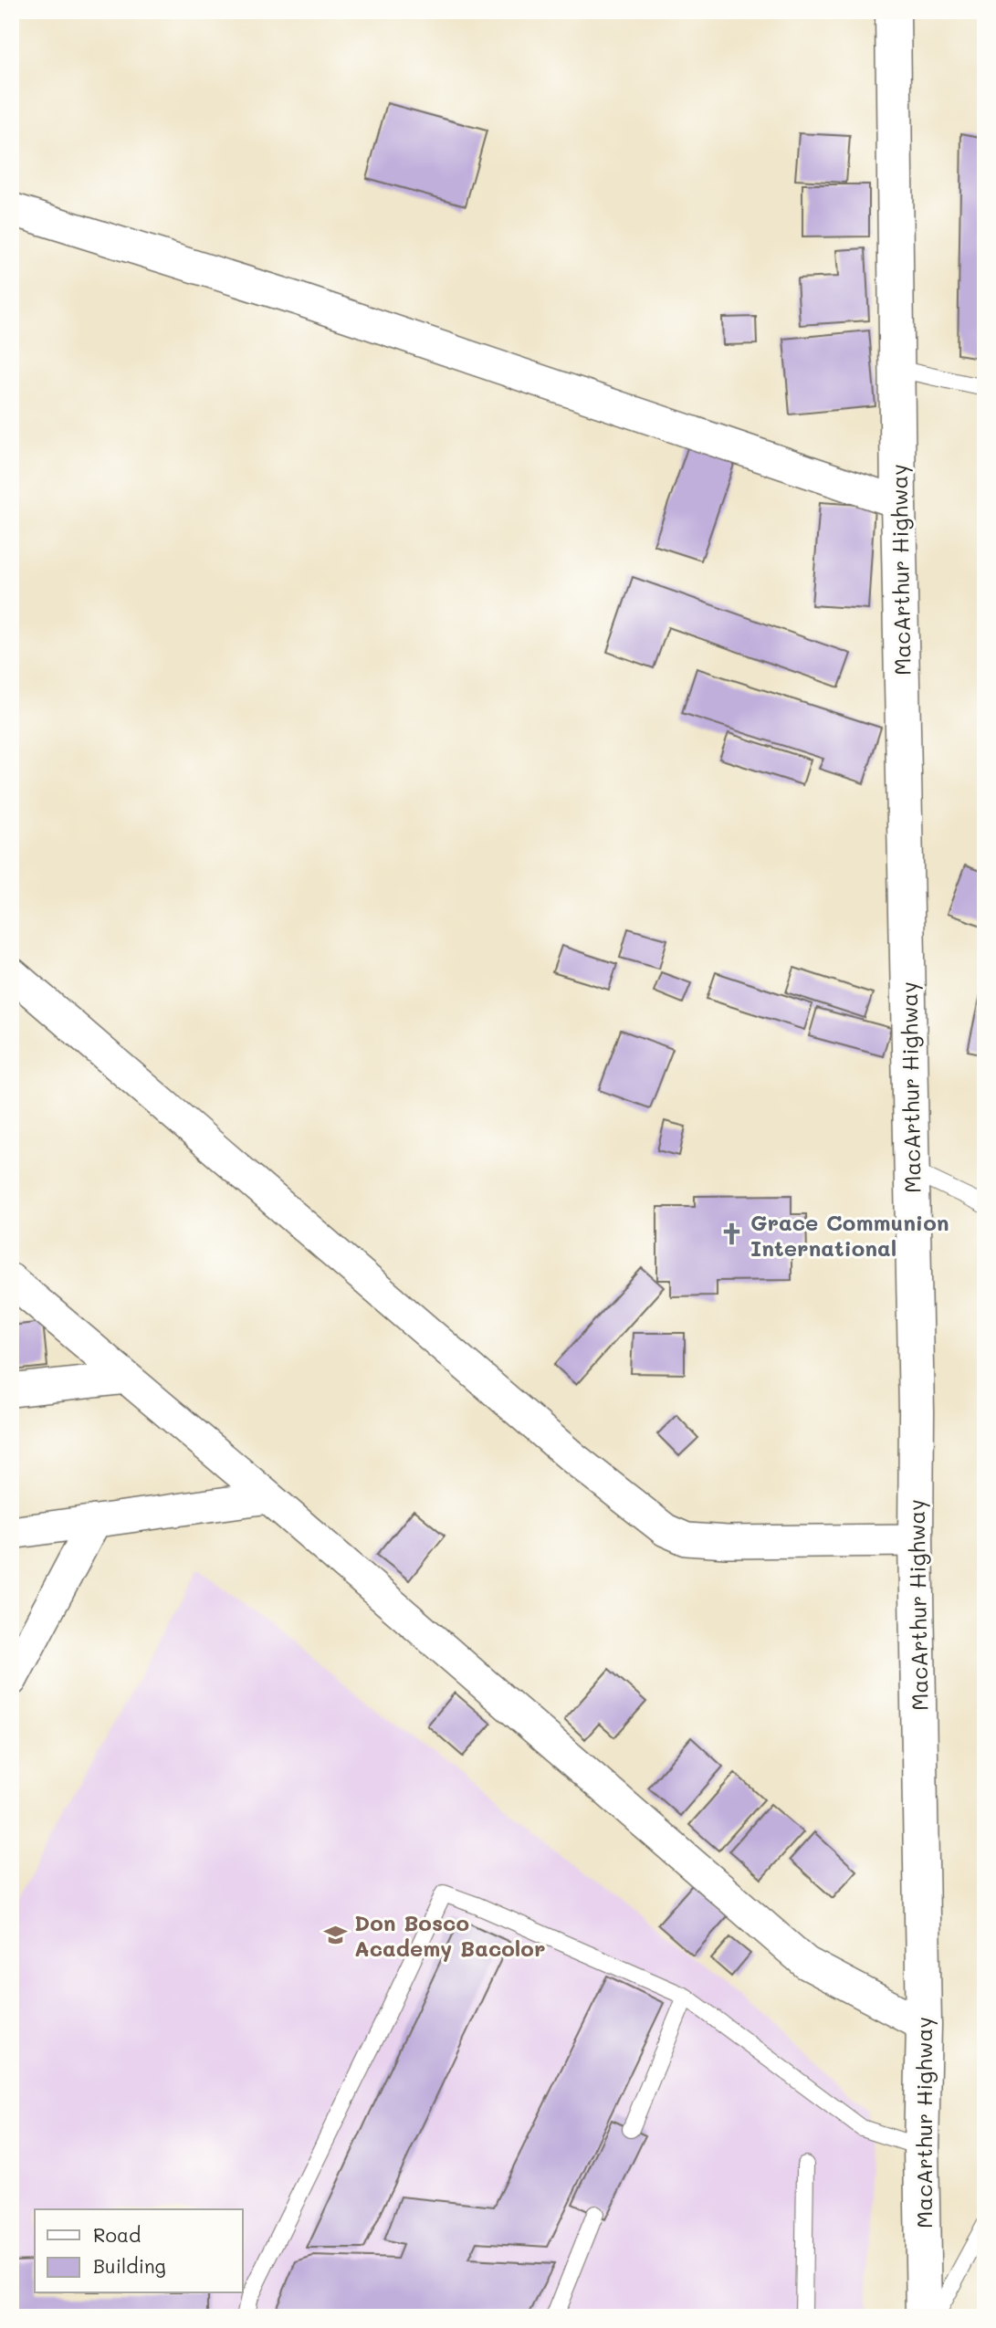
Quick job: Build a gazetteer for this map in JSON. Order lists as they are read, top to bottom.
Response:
{
  "streets": {
    "main road": ["MacArthur Highway"]
  },
  "places": {
    "church": ["Grace Communion International"],
    "school or university": ["Don Bosco Academy Bacolor"]
  },
  "legend": ["Road", "Building"]
}
